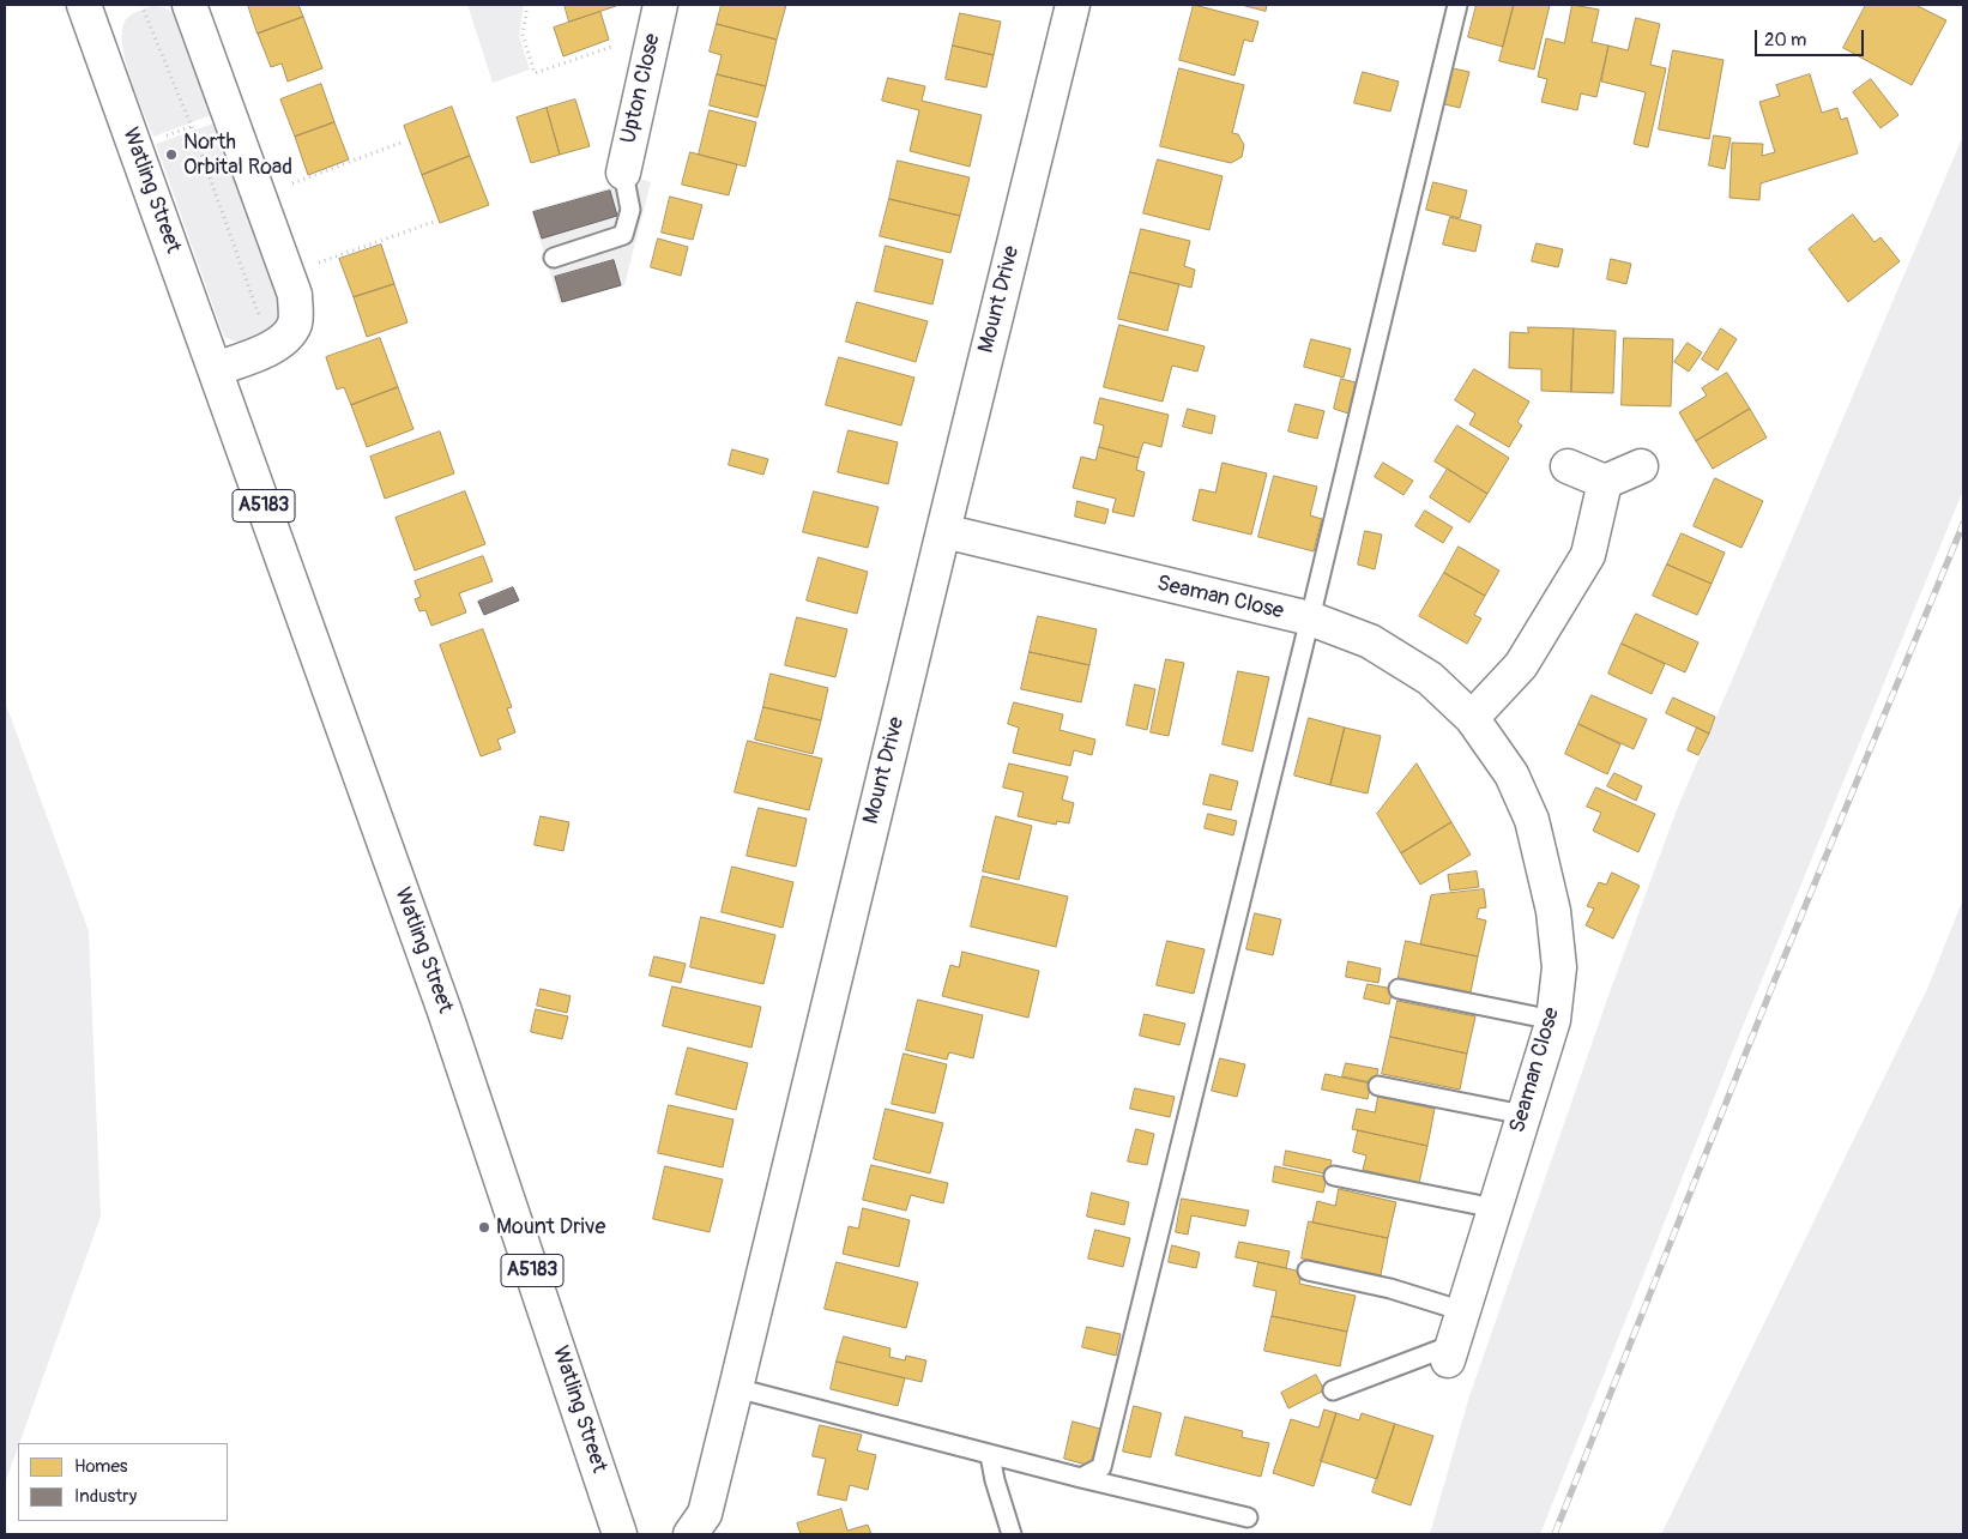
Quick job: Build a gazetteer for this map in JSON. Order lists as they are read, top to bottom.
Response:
{
  "streets": {
    "street": [
      "Upton Close",
      "Watling Street",
      "Mount Drive",
      "A5183",
      "Seaman Close"
    ]
  },
  "crossings": [
    ["Mount Drive", "Seaman Close"]
  ],
  "places": ["North Orbital Road", "Mount Drive"],
  "legend": ["Homes", "Industry"],
  "scale_bar": "20 m"
}
